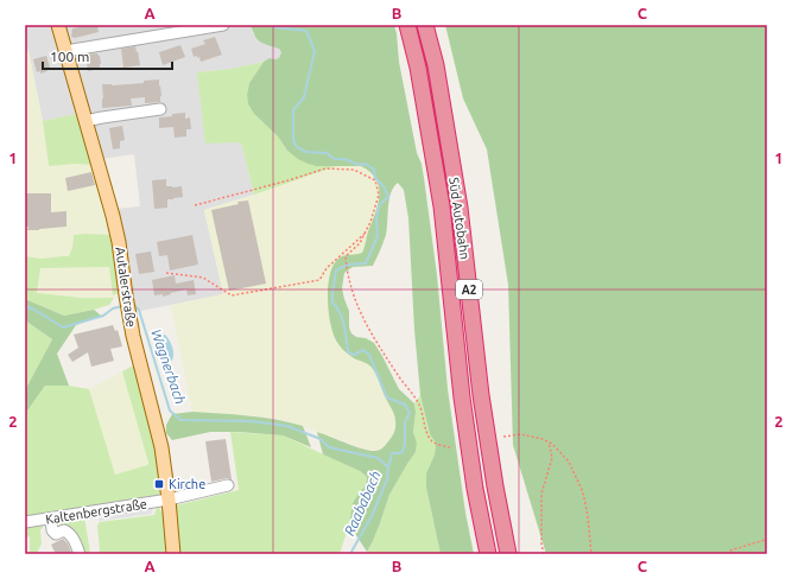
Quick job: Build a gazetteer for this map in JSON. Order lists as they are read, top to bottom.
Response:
{
  "streets": {
    "highway": ["Süd Autobahn", "A2"],
    "main road": ["Autalerstraße"],
    "street": ["Kaltenbergstraße"]
  },
  "crossings": [
    ["Autalerstraße", "Kaltenbergstraße"]
  ],
  "water": ["Wagnerbach", "Raababach"],
  "places": {
    "transit": ["Kirche"]
  },
  "scale_bar": "100 m",
  "grid": {
    "columns": ["A", "B", "C"],
    "rows": ["1", "2"]
  }
}
